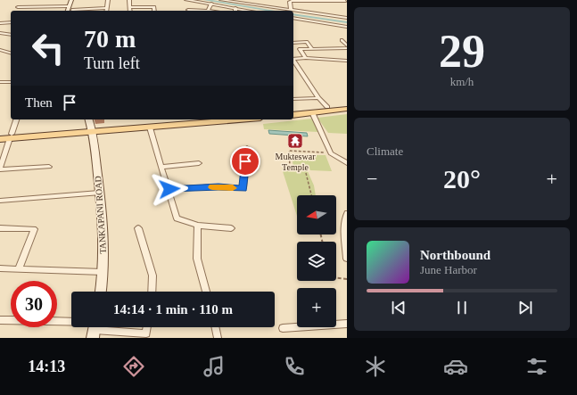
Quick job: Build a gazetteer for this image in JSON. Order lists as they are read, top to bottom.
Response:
{
  "streets": {
    "main road": ["TANKAPANI ROAD"]
  },
  "places": {
    "temple": ["Mukteswar Temple"]
  },
  "north": "left",
  "page": {
    "tile": [
      ["29", "km/h"],
      "Climate"
    ],
    "turn": ["70 m", "Turn left"],
    "then": "Then",
    "heat": ["−", "20°", "+"],
    "map_buttons": "+",
    "song": ["Northbound", "June Harbor"],
    "limit": "30",
    "trip": "14:14 · 1 min · 110 m",
    "tabs": "14:13"
  }
}
